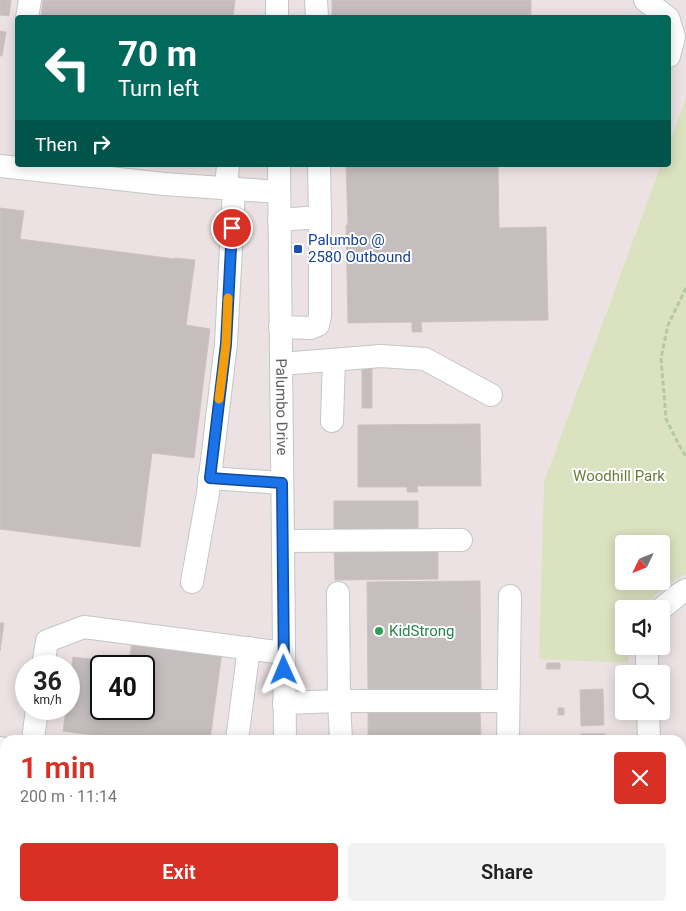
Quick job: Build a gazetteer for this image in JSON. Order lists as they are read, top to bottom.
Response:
{
  "streets": {
    "street": ["Palumbo Drive"]
  },
  "parks": ["Woodhill Park"],
  "places": {
    "transit": ["Palumbo @ 2580 Outbound"],
    "other": ["KidStrong"]
  },
  "north": "bottom left",
  "page": {
    "turn": ["70 m", "Turn left"],
    "then": "Then",
    "speed": "36 km/h",
    "limit": "40",
    "heading": ["1 min", "200 m · 11:14"],
    "buttons": ["Exit", "Share"]
  }
}
